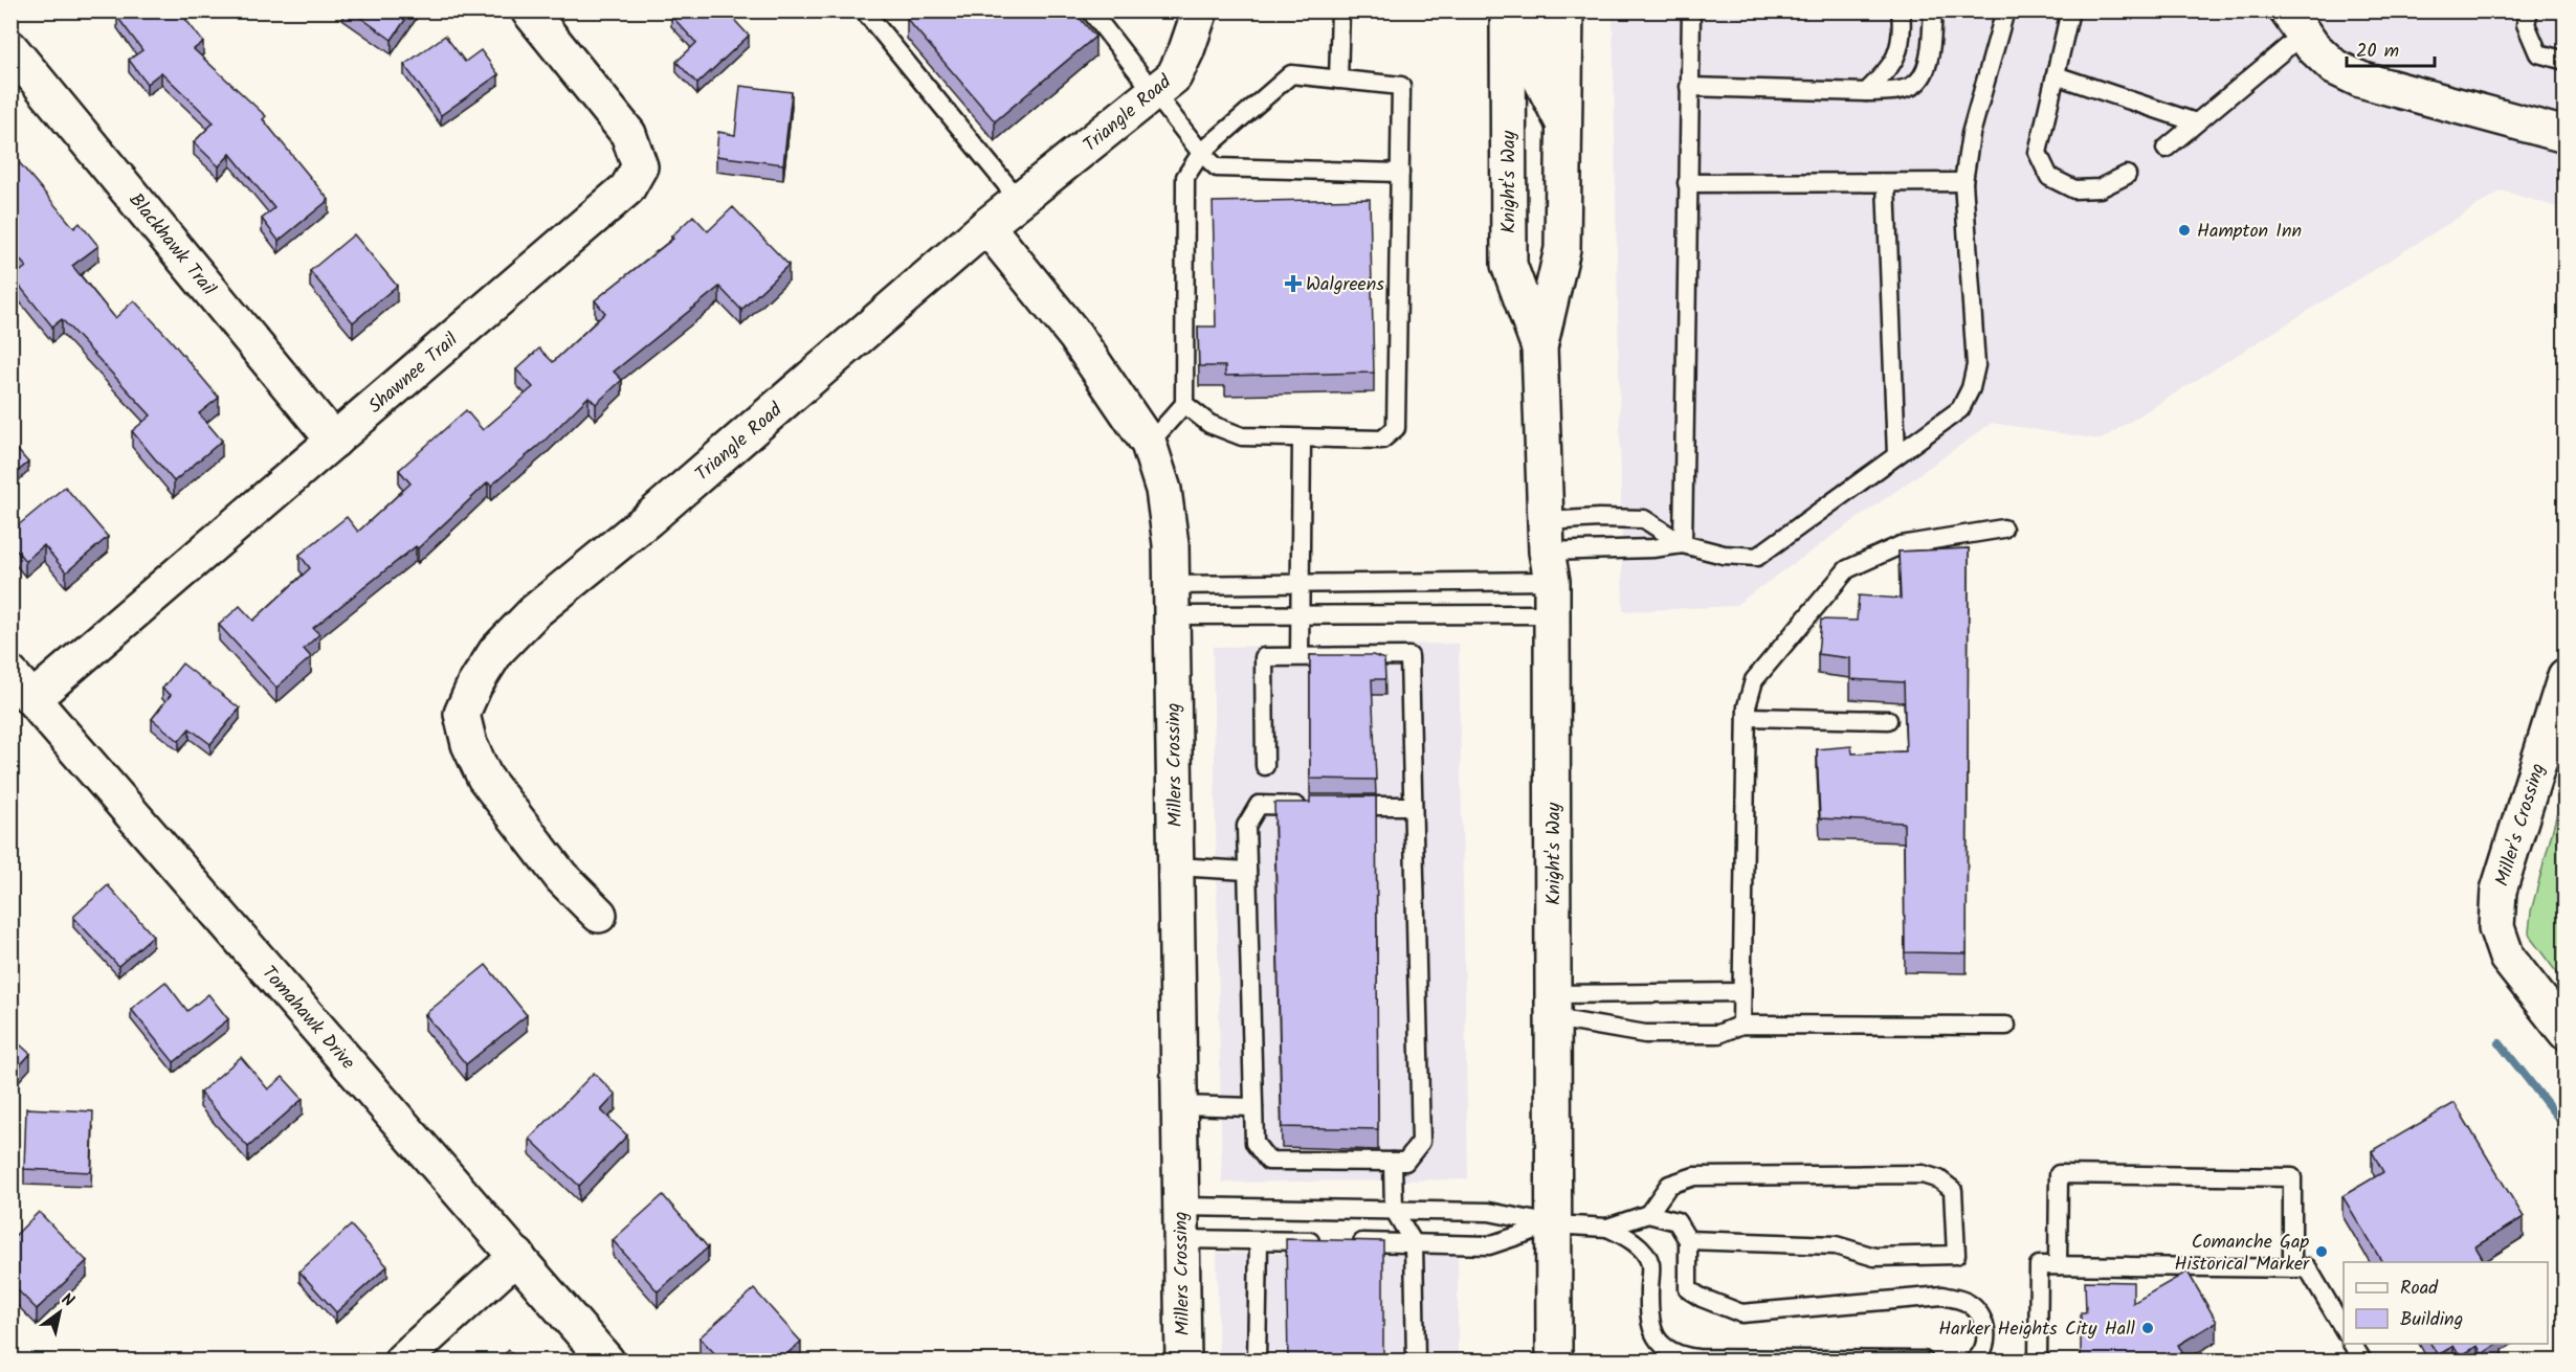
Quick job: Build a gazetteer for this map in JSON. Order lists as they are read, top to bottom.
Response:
{
  "streets": {
    "street": [
      "Triangle Road",
      "Knight's Way",
      "Blackhawk Trail",
      "Shawnee Trail",
      "Millers Crossing",
      "Miller's Crossing",
      "Tomahawk Drive"
    ]
  },
  "crossings": [
    ["Triangle Road", "Millers Crossing"],
    ["Blackhawk Trail", "Shawnee Trail"],
    ["Shawnee Trail", "Tomahawk Drive"]
  ],
  "places": {
    "other": ["Hampton Inn", "Comanche Gap Historical Marker", "Harker Heights City Hall"],
    "health": ["Walgreens"]
  },
  "legend": ["Road", "Building"],
  "scale_bar": "20 m",
  "north": "top right"
}
